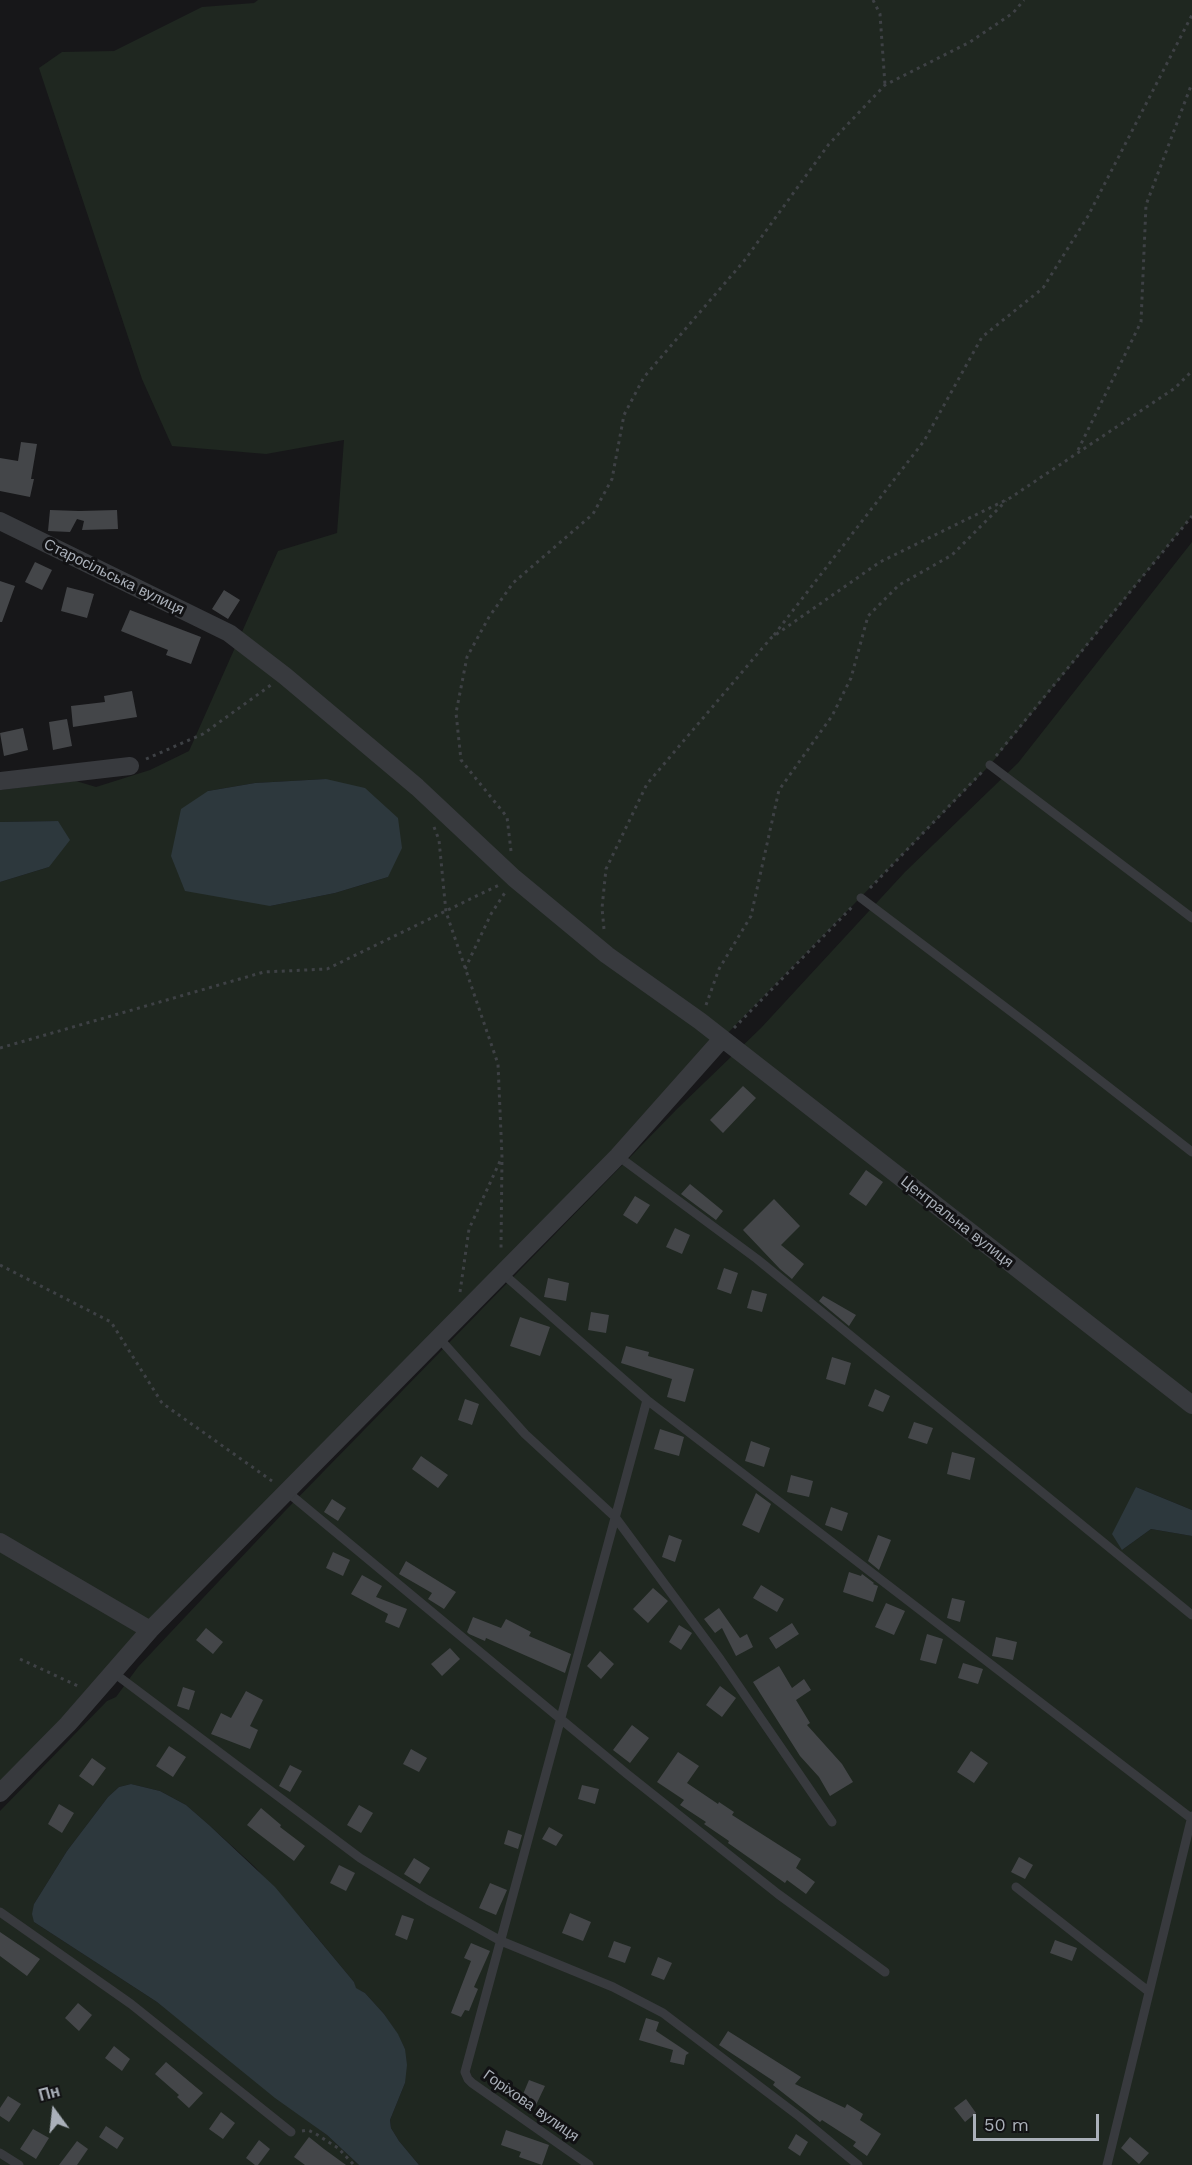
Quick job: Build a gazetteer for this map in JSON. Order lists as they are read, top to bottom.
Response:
{
  "streets": {
    "street": ["Старосільська вулиця", "Центральна вулиця"],
    "lane": ["Горіхова вулиця"]
  },
  "crossings": [
    ["Старосільська вулиця", "Центральна вулиця"]
  ],
  "scale_bar": "50 m",
  "north": "top"
}
